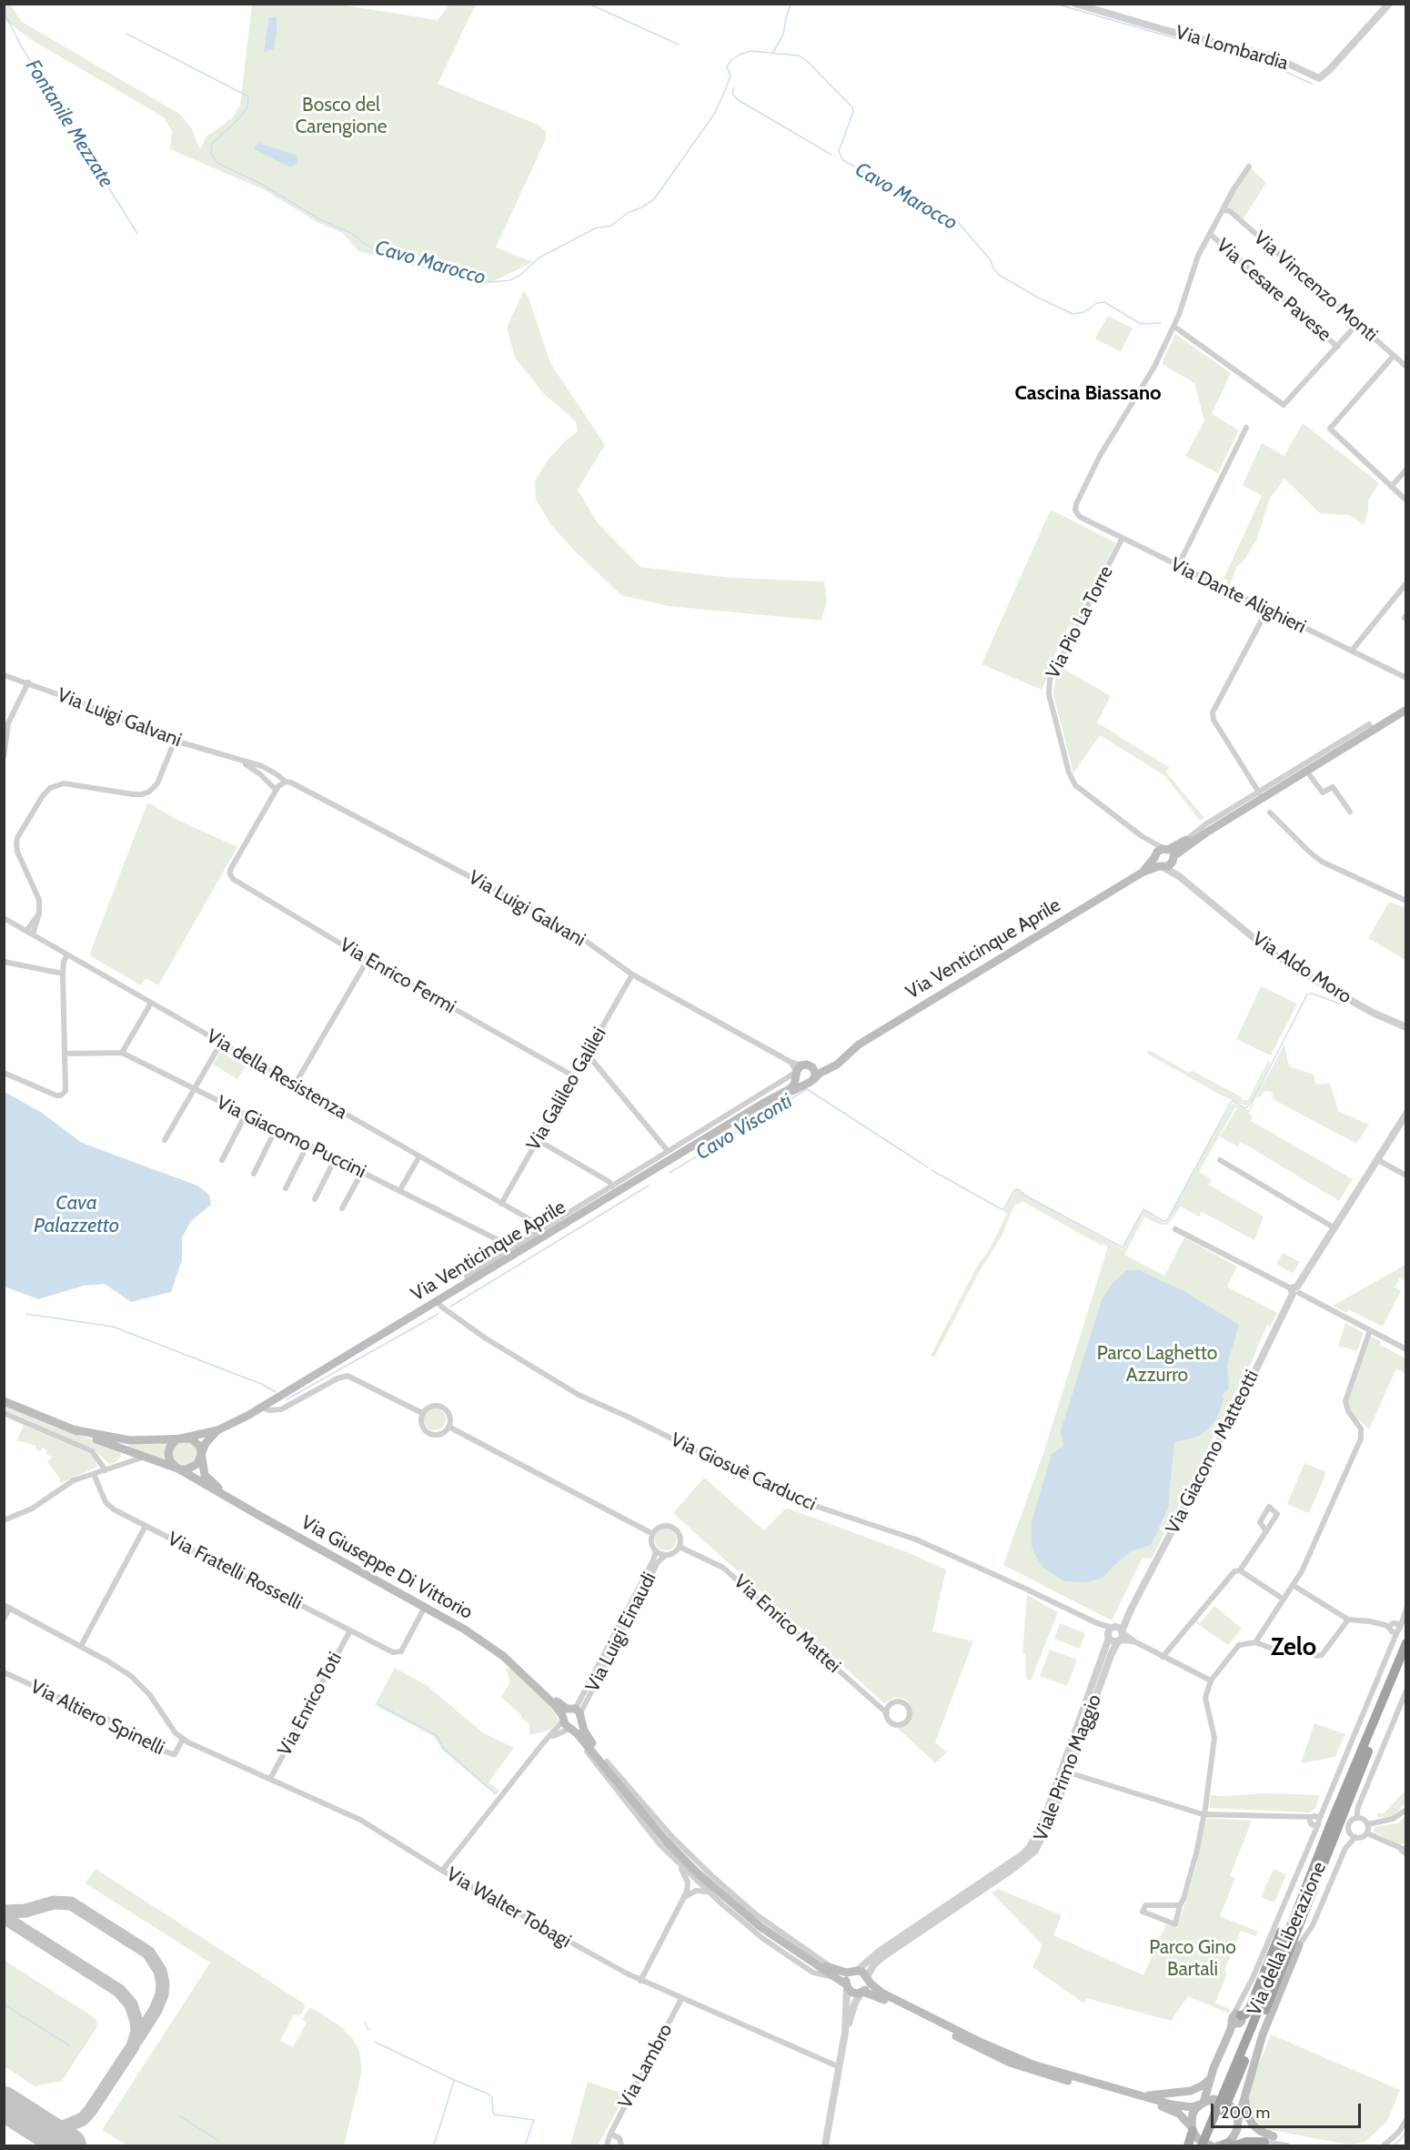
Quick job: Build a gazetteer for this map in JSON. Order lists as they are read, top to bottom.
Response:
{
  "streets": {
    "main road": ["Via Venticinque Aprile", "Via Giuseppe Di Vittorio", "Via della Liberazione"],
    "street": [
      "Via Lombardia",
      "Via Vincenzo Monti",
      "Via Cesare Pavese",
      "Via Dante Alighieri",
      "Via Pio La Torre",
      "Via Luigi Galvani",
      "Via Aldo Moro",
      "Via Enrico Fermi",
      "Via della Resistenza",
      "Via Galileo Galilei",
      "Via Giacomo Puccini",
      "Via Giacomo Matteotti",
      "Via Giosuè Carducci",
      "Via Fratelli Rosselli",
      "Via Enrico Mattei",
      "Via Luigi Einaudi",
      "Via Enrico Toti",
      "Via Altiero Spinelli",
      "Viale Primo Maggio",
      "Via Walter Tobagi",
      "Via Lambro"
    ]
  },
  "crossings": [
    ["Via Dante Alighieri", "Via Pio La Torre"],
    ["Via Pio La Torre", "Via Venticinque Aprile"],
    ["Via Pio La Torre", "Via Aldo Moro"],
    ["Via Luigi Galvani", "Via Venticinque Aprile"],
    ["Via Luigi Galvani", "Via Enrico Fermi"],
    ["Via Luigi Galvani", "Via Galileo Galilei"],
    ["Via Venticinque Aprile", "Via Aldo Moro"],
    ["Via Venticinque Aprile", "Via della Resistenza"],
    ["Via Venticinque Aprile", "Via Giacomo Puccini"],
    ["Via Venticinque Aprile", "Via Giosuè Carducci"],
    ["Via Venticinque Aprile", "Via Giuseppe Di Vittorio"],
    ["Via Enrico Fermi", "Via Galileo Galilei"],
    ["Via della Resistenza", "Via Galileo Galilei"],
    ["Via Giacomo Matteotti", "Via Giosuè Carducci"],
    ["Via Giosuè Carducci", "Viale Primo Maggio"],
    ["Via Giuseppe Di Vittorio", "Via Fratelli Rosselli"],
    ["Via Giuseppe Di Vittorio", "Via Luigi Einaudi"],
    ["Via Giuseppe Di Vittorio", "Viale Primo Maggio"],
    ["Via Giuseppe Di Vittorio", "Via della Liberazione"],
    ["Via Fratelli Rosselli", "Via Enrico Toti"],
    ["Via Enrico Mattei", "Via Luigi Einaudi"],
    ["Via Enrico Toti", "Via Walter Tobagi"],
    ["Via Altiero Spinelli", "Via Walter Tobagi"],
    ["Via Walter Tobagi", "Via Lambro"]
  ],
  "districts": ["Cascina Biassano", "Zelo"],
  "water": [
    "Fontanile Mezzate",
    "Cavo Marocco",
    "Cavo Visconti",
    "Cava Palazzetto"
  ],
  "parks": ["Bosco del Carengione", "Parco Laghetto Azzurro", "Parco Gino Bartali"],
  "scale_bar": "200 m"
}
